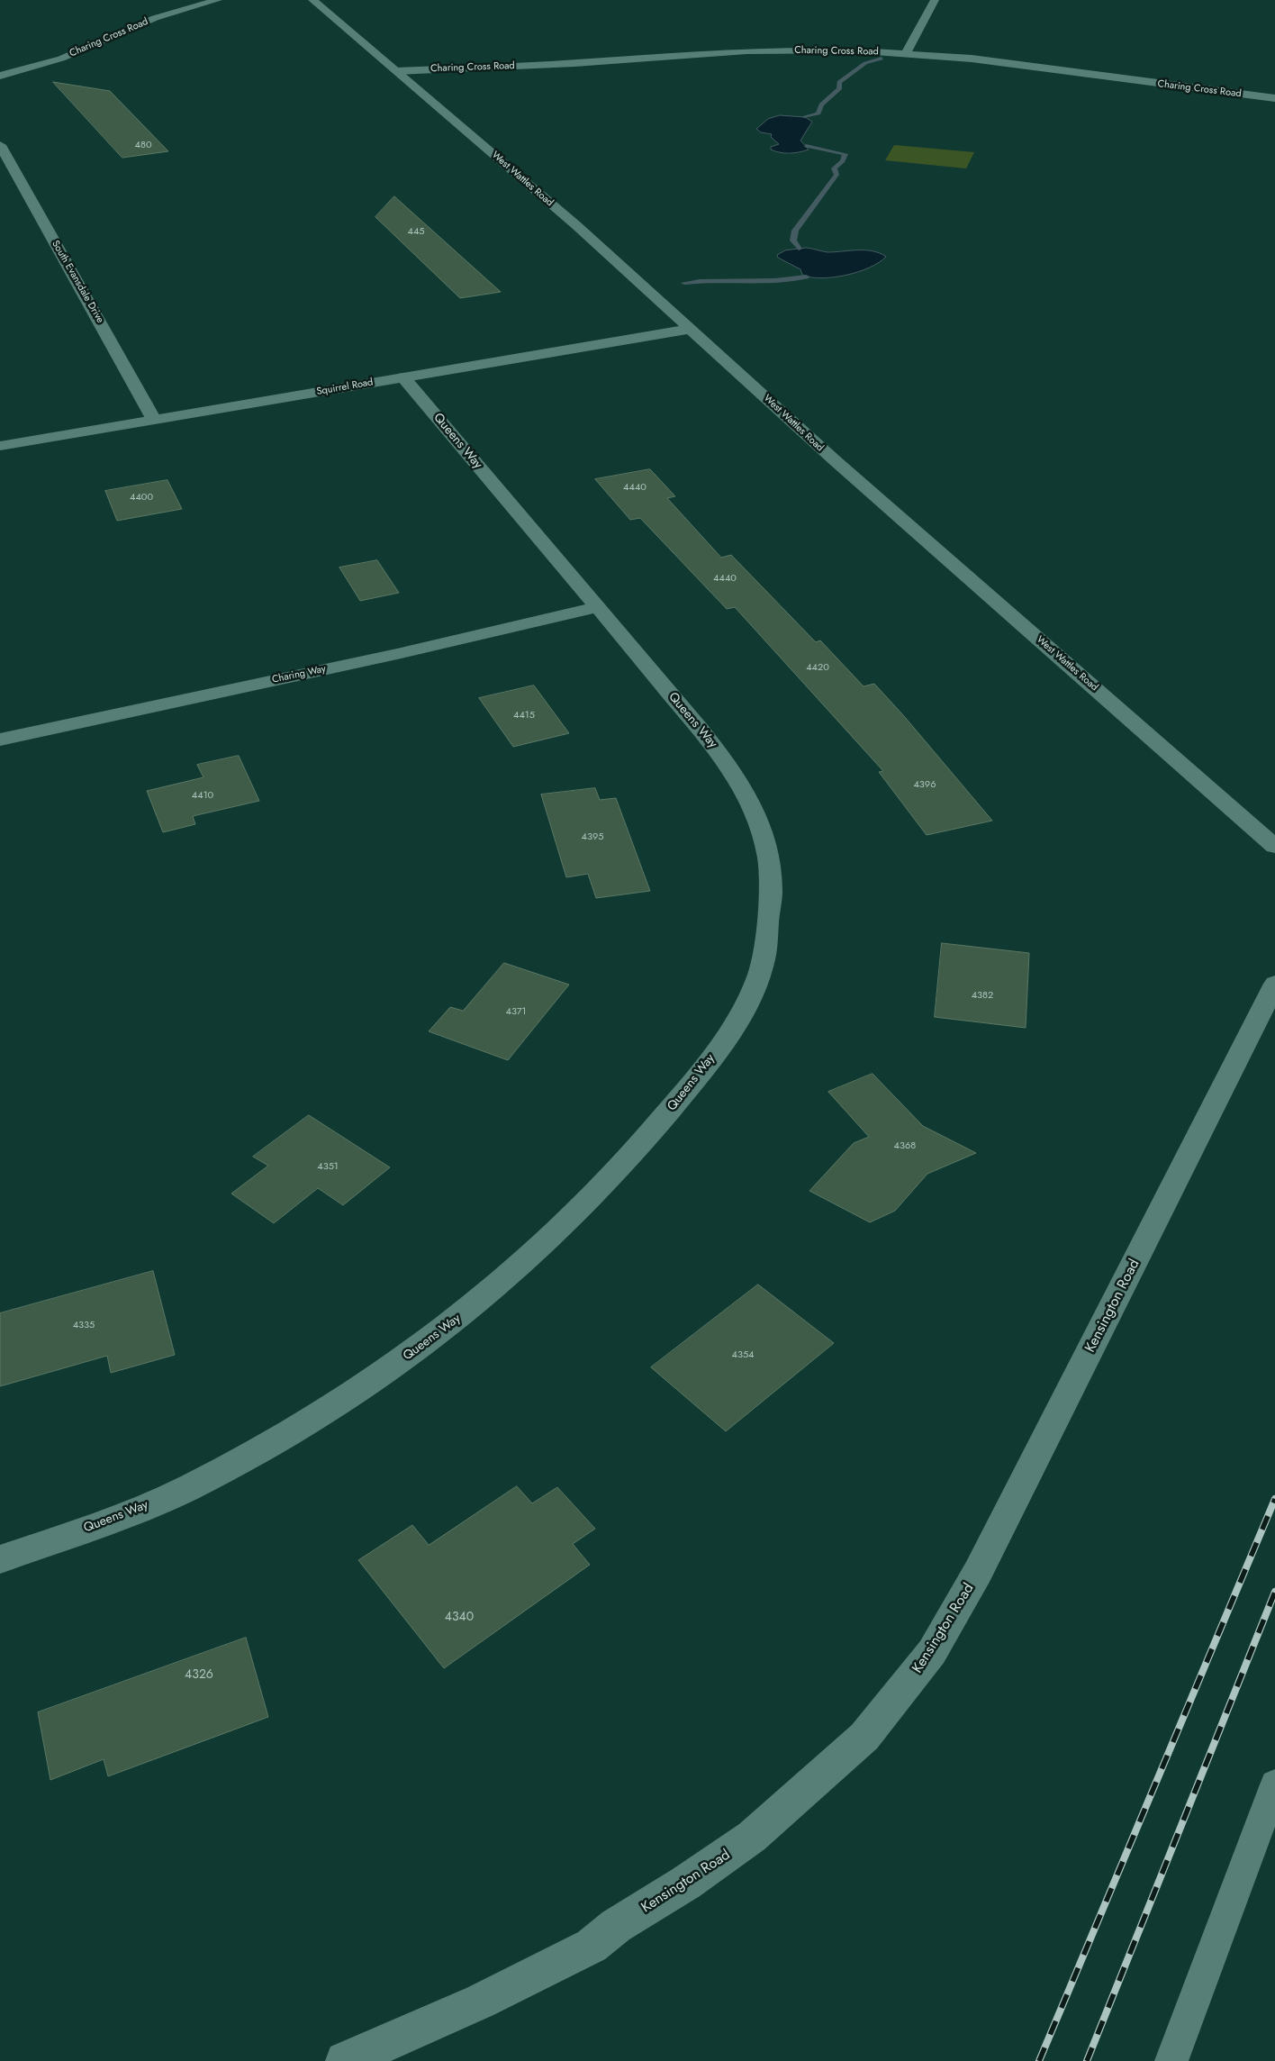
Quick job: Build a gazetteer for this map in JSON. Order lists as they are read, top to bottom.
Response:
{
  "streets": {
    "street": [
      "Charing Cross Road",
      "West Wattles Road",
      "South Evansdale Drive",
      "Squirrel Road",
      "Queens Way",
      "Charing Way",
      "Kensington Road"
    ]
  },
  "crossings": [
    ["Charing Cross Road", "West Wattles Road"],
    ["West Wattles Road", "Squirrel Road"],
    ["South Evansdale Drive", "Squirrel Road"],
    ["Squirrel Road", "Queens Way"],
    ["Queens Way", "Charing Way"]
  ],
  "house_numbers": [
    "480",
    "445",
    "4440",
    "4400",
    "4440",
    "4420",
    "4415",
    "4396",
    "4410",
    "4395",
    "4382",
    "4371",
    "4368",
    "4351",
    "4335",
    "4354",
    "4340",
    "4326"
  ]
}
